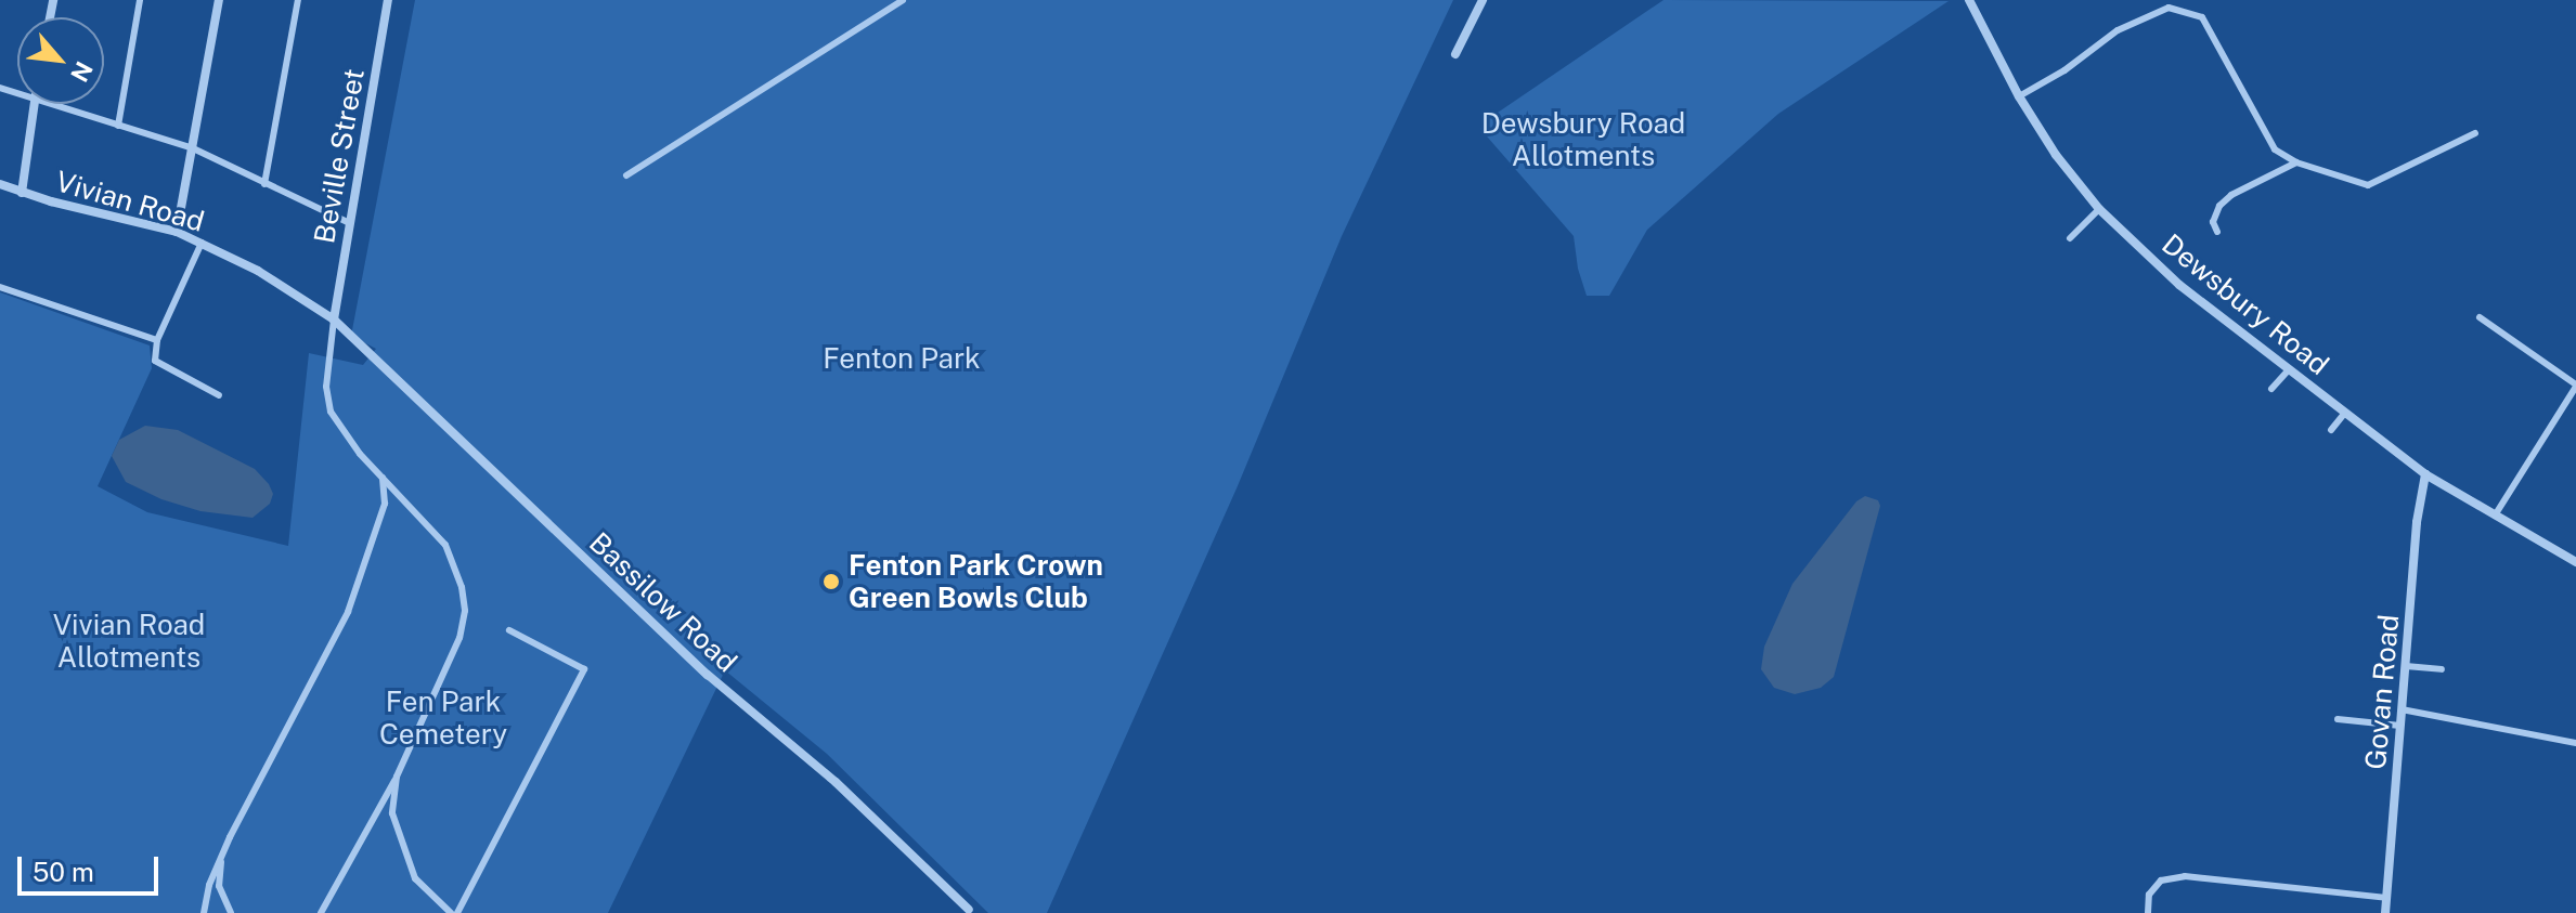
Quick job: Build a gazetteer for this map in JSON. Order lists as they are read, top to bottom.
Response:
{
  "streets": {
    "street": [
      "Beville Street",
      "Vivian Road",
      "Dewsbury Road",
      "Bassilow Road",
      "Govan Road"
    ]
  },
  "crossings": [
    ["Beville Street", "Vivian Road"],
    ["Beville Street", "Bassilow Road"],
    ["Vivian Road", "Bassilow Road"],
    ["Dewsbury Road", "Govan Road"]
  ],
  "parks": [
    "Dewsbury Road Allotments",
    "Fenton Park",
    "Vivian Road Allotments",
    "Fen Park Cemetery"
  ],
  "places": ["Fenton Park Crown Green Bowls Club"],
  "scale_bar": "50 m",
  "north": "bottom right"
}
